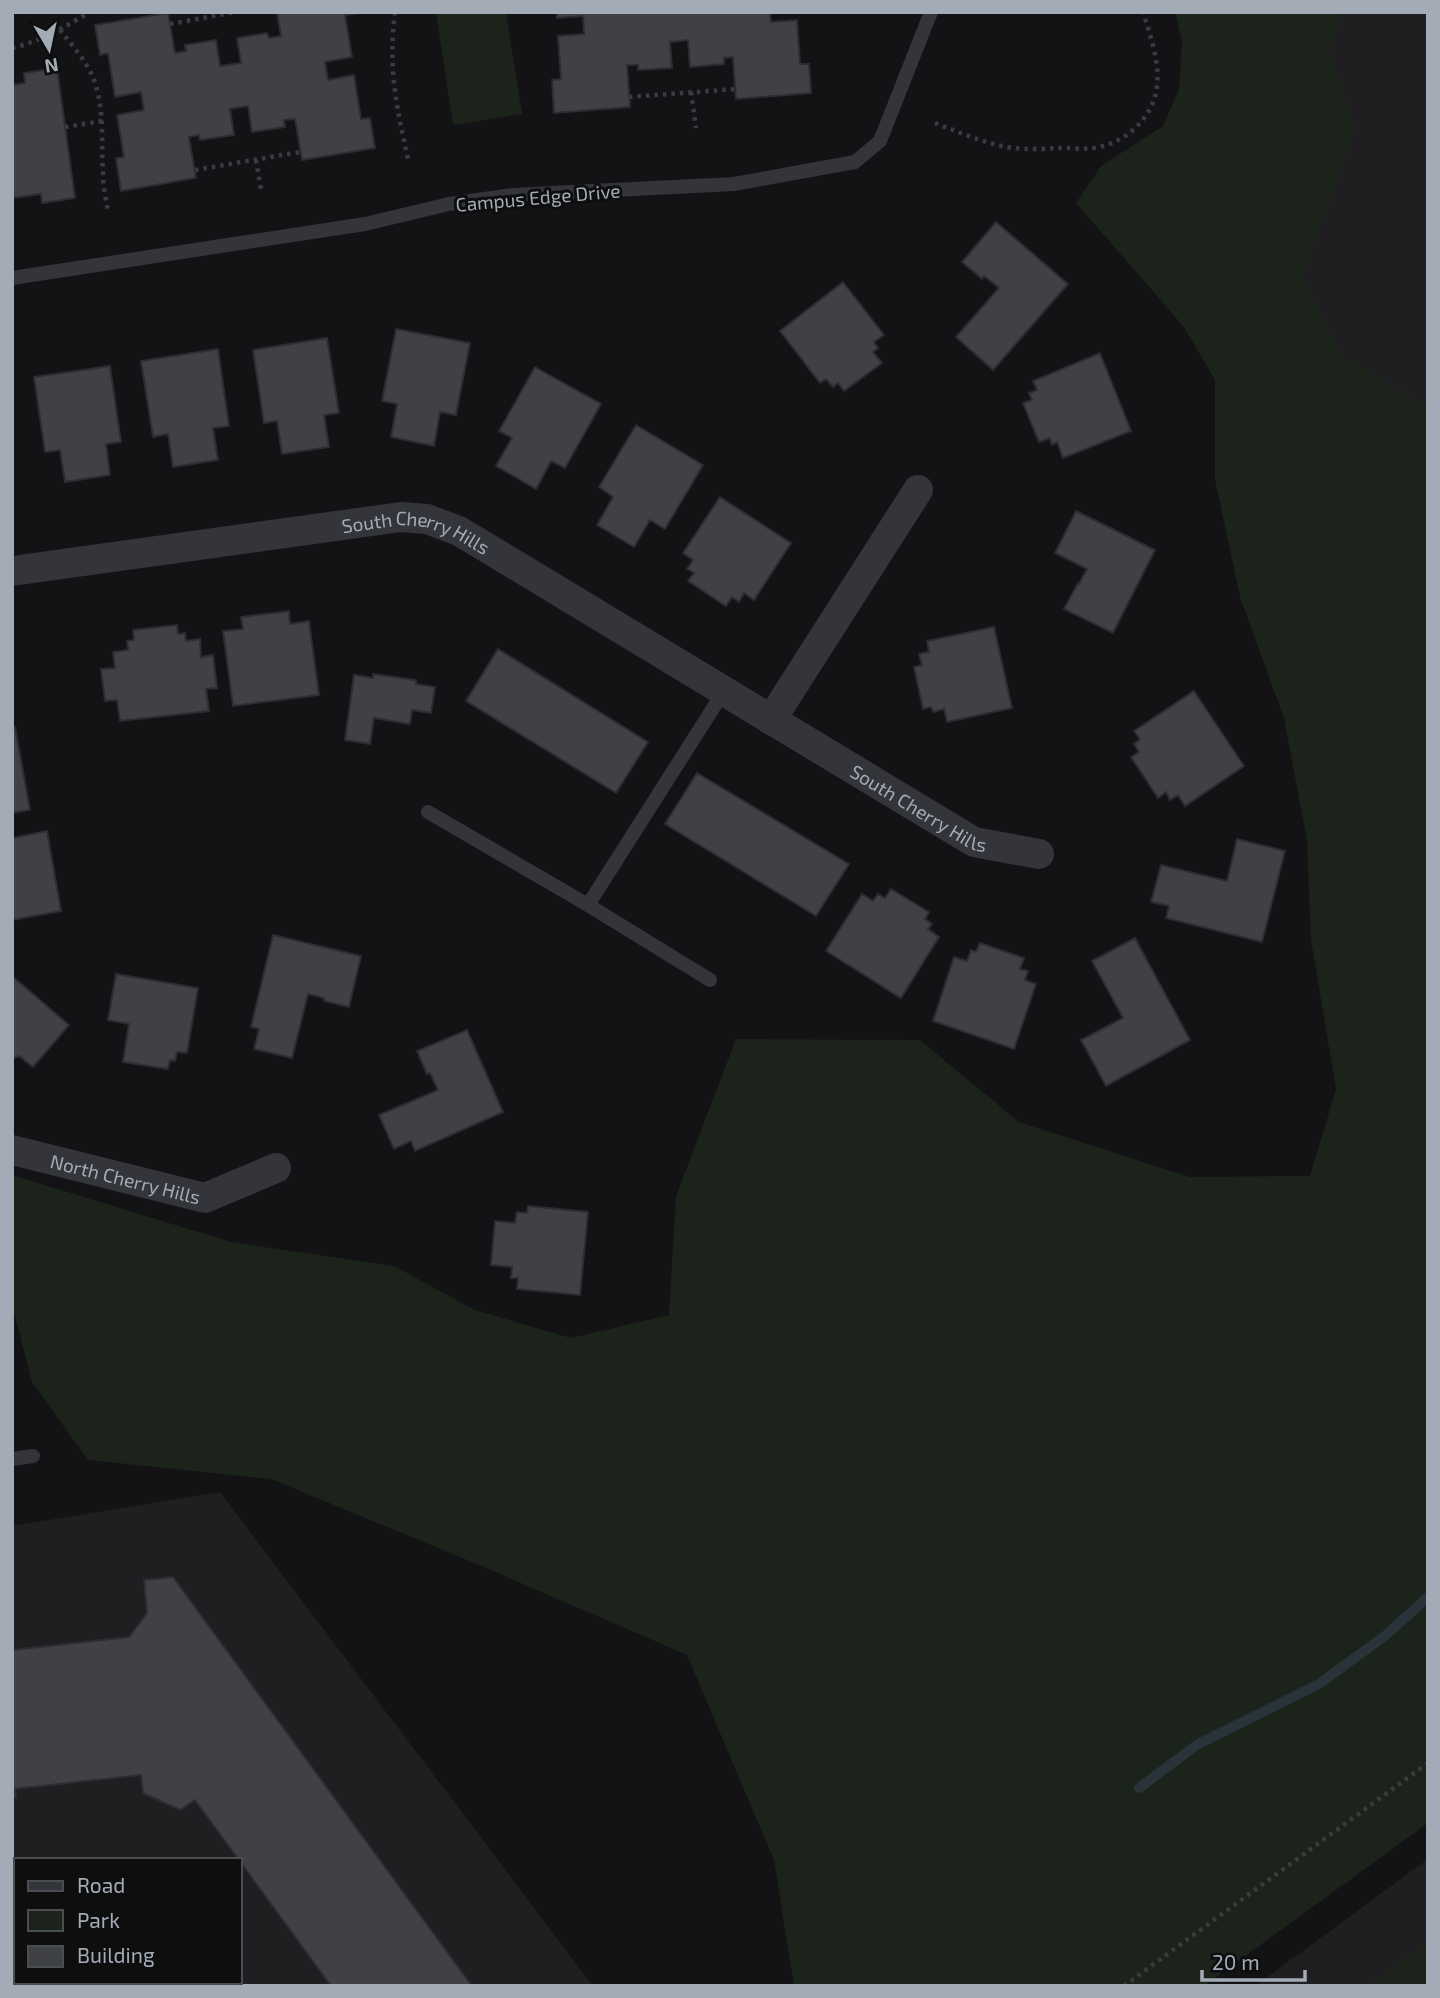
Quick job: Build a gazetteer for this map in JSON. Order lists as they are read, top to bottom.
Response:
{
  "streets": {
    "street": ["South Cherry Hills", "North Cherry Hills"],
    "lane": ["Campus Edge Drive"]
  },
  "legend": ["Road", "Park", "Building"],
  "scale_bar": "20 m",
  "north": "bottom"
}
